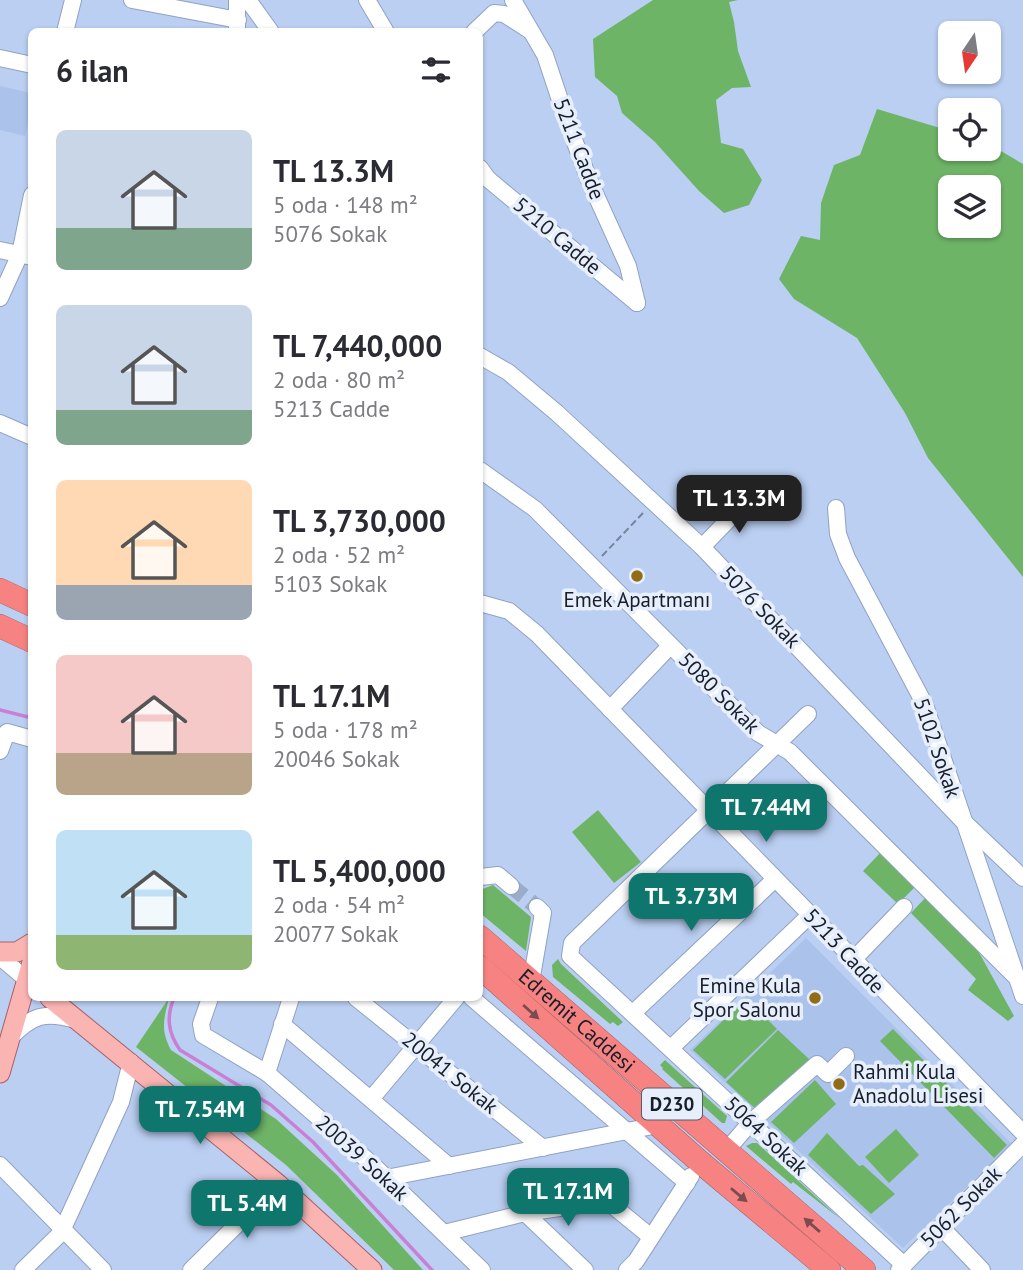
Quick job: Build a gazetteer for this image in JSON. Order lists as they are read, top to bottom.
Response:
{
  "streets": {
    "highway": ["Edremit Caddesi", "D230"],
    "street": [
      "5211 Cadde",
      "5210 Cadde",
      "5076 Sokak",
      "5080 Sokak",
      "5102 Sokak",
      "5213 Cadde",
      "20041 Sokak",
      "5064 Sokak",
      "20039 Sokak",
      "5062 Sokak"
    ]
  },
  "crossings": [
    ["5211 Cadde", "5210 Cadde"],
    ["5076 Sokak", "5102 Sokak"],
    ["5080 Sokak", "5102 Sokak"],
    ["5213 Cadde", "5064 Sokak"],
    ["5064 Sokak", "5062 Sokak"]
  ],
  "places": ["Emek Apartmanı", "Emine Kula Spor Salonu", "Rahmi Kula Anadolu Lisesi"],
  "north": "bottom",
  "page": {
    "heading": "6 ilan",
    "list": [
      {
        "name": "TL 13.3M",
        "note": "5 oda · 148 m² · 5076 Sokak"
      },
      {
        "name": "TL 7,440,000",
        "note": "2 oda · 80 m² · 5213 Cadde"
      },
      {
        "name": "TL 3,730,000",
        "note": "2 oda · 52 m² · 5103 Sokak"
      },
      {
        "name": "TL 17.1M",
        "note": "5 oda · 178 m² · 20046 Sokak"
      },
      {
        "name": "TL 5,400,000",
        "note": "2 oda · 54 m² · 20077 Sokak"
      }
    ],
    "price": [
      "TL 13.3M",
      "TL 7.44M",
      "TL 3.73M",
      "TL 7.54M",
      "TL 17.1M",
      "TL 5.4M"
    ]
  }
}
